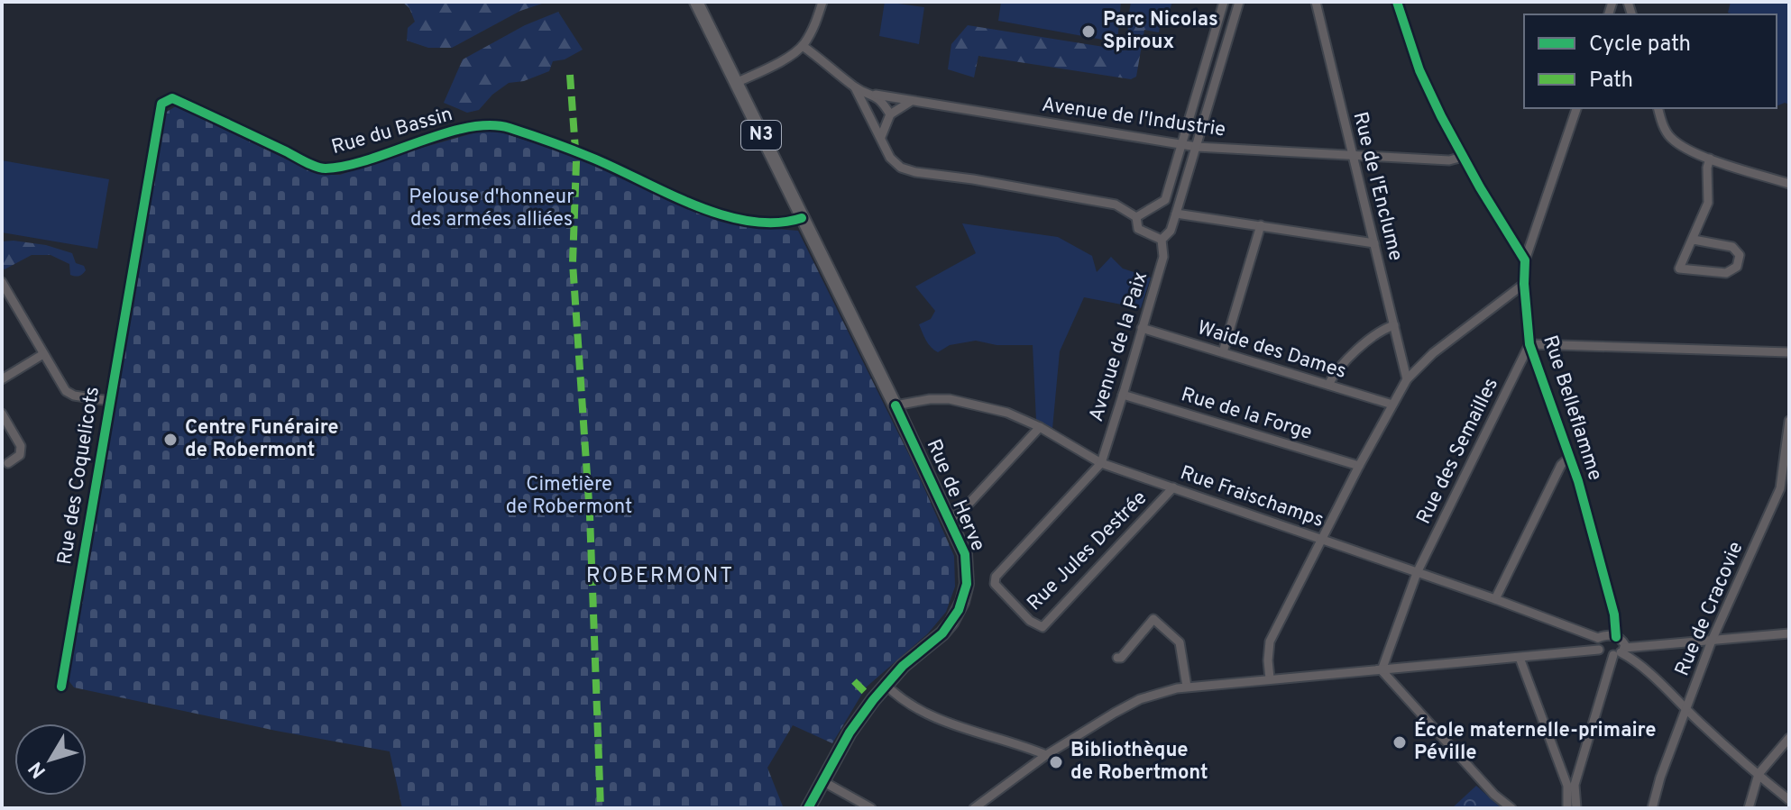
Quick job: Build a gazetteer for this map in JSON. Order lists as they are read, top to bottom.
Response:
{
  "streets": {
    "main road": ["N3", "Rue de Herve"],
    "street": [
      "Avenue de l'Industrie",
      "Rue du Bassin",
      "Rue de l'Enclume",
      "Avenue de la Paix",
      "Waide des Dames",
      "Rue Belleflamme",
      "Rue de la Forge",
      "Rue des Semailles",
      "Rue des Coquelicots",
      "Rue Fraischamps",
      "Rue Jules Destrée",
      "Rue de Cracovie"
    ]
  },
  "crossings": [
    ["Avenue de l'Industrie", "Rue de l'Enclume"],
    ["Avenue de l'Industrie", "Avenue de la Paix"],
    ["Rue du Bassin", "Rue des Coquelicots"],
    ["Rue du Bassin", "Rue de Herve"],
    ["Avenue de la Paix", "Waide des Dames"],
    ["Avenue de la Paix", "Rue de la Forge"],
    ["Avenue de la Paix", "Rue Fraischamps"],
    ["Avenue de la Paix", "Rue Jules Destrée"],
    ["Rue Belleflamme", "Rue des Semailles"],
    ["Rue des Semailles", "Rue Fraischamps"],
    ["Rue de Herve", "Rue Fraischamps"],
    ["Rue Fraischamps", "Rue Jules Destrée"]
  ],
  "districts": ["ROBERMONT"],
  "parks": ["Pelouse d'honneur des armées alliées", "Cimetière de Robermont"],
  "places": [
    "Parc Nicolas Spiroux",
    "Centre Funéraire de Robermont",
    "École maternelle-primaire Péville",
    "Bibliothèque de Robertmont"
  ],
  "legend": ["Cycle path", "Path"],
  "north": "bottom left"
}
